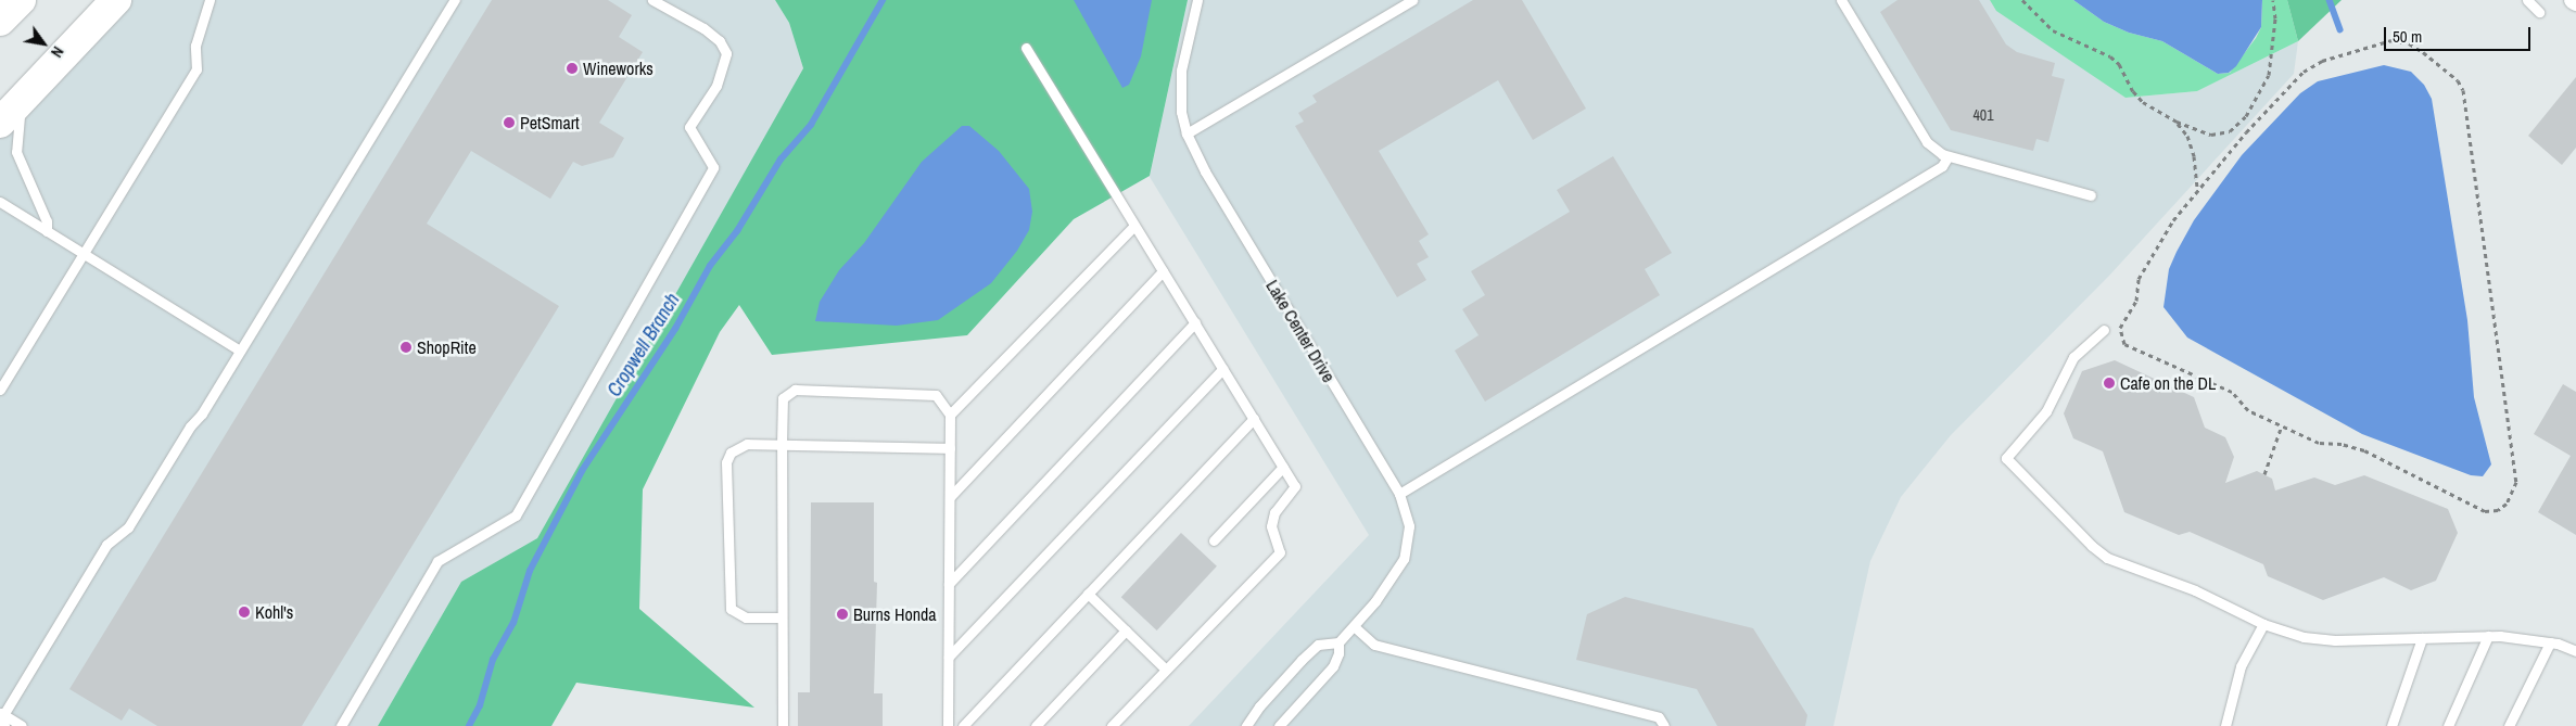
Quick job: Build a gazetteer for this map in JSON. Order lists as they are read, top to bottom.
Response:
{
  "streets": {
    "lane": ["Lake Center Drive"]
  },
  "water": ["Cropwell Branch"],
  "places": [
    "Wineworks",
    "PetSmart",
    "ShopRite",
    "Cafe on the DL",
    "Kohl's",
    "Burns Honda"
  ],
  "house_numbers": ["401"],
  "scale_bar": "50 m",
  "north": "bottom right"
}
